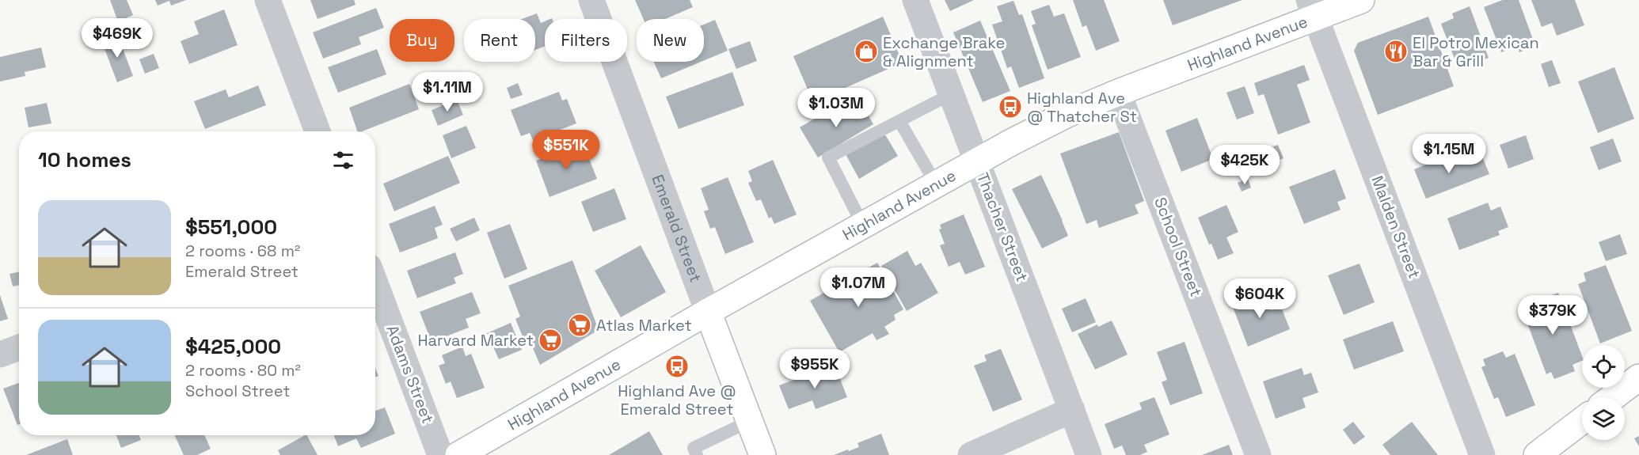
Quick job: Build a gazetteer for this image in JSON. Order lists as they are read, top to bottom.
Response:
{
  "streets": {
    "main road": ["Highland Avenue", "Emerald Street"],
    "street": [
      "Thacher Street",
      "Malden Street",
      "School Street",
      "Adams Street"
    ]
  },
  "crossings": [
    ["Highland Avenue", "Thacher Street"],
    ["Highland Avenue", "Malden Street"],
    ["Highland Avenue", "Emerald Street"],
    ["Highland Avenue", "School Street"]
  ],
  "places": {
    "shop": ["Exchange Brake & Alignment"],
    "restaurant": ["El Potro Mexican Bar & Grill"],
    "bus stop": ["Highland Ave @ Thatcher St", "Highland Ave @ Emerald Street"],
    "supermarket": ["Atlas Market", "Harvard Market"]
  },
  "page": {
    "price": [
      "$469K",
      "$1.11M",
      "$1.03M",
      "$551K",
      "$1.15M",
      "$425K",
      "$1.07M",
      "$604K",
      "$379K",
      "$955K"
    ],
    "chip": [
      "Buy",
      "Rent",
      "Filters",
      "New"
    ],
    "heading": "10 homes",
    "list": [
      {
        "name": "$551,000",
        "note": "2 rooms · 68 m² · Emerald Street"
      },
      {
        "name": "$425,000",
        "note": "2 rooms · 80 m² · School Street"
      }
    ]
  }
}
